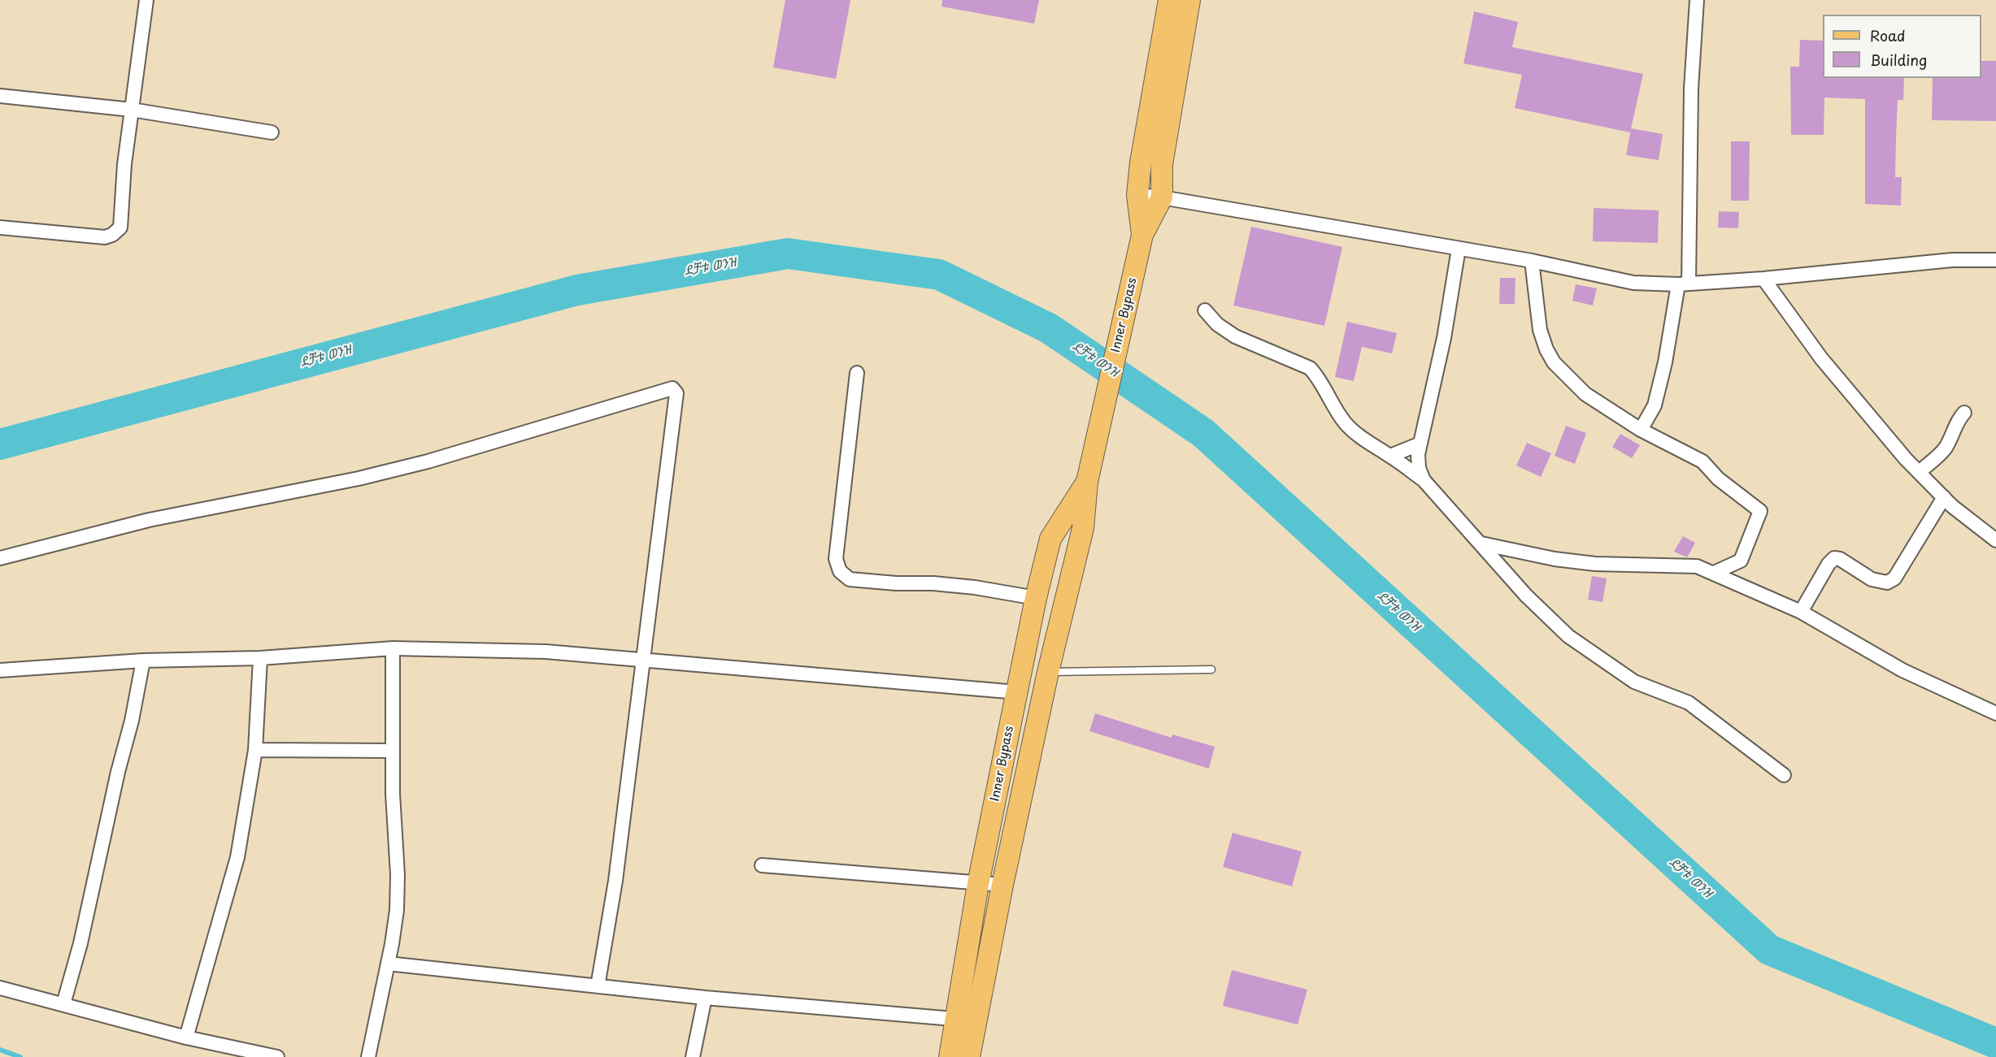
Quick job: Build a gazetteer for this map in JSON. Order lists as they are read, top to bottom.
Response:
{
  "streets": {
    "main road": ["Inner Bypass"]
  },
  "water": ["ደቻቱ ወንዝ"],
  "legend": ["Road", "Building"]
}
